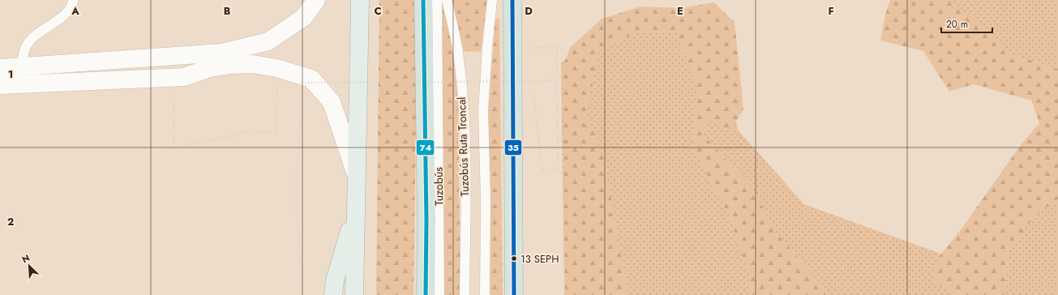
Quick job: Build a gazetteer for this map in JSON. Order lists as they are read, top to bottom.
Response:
{
  "streets": {
    "lane": ["Tuzobús Ruta Troncal", "Tuzobús"]
  },
  "places": ["13 SEPH"],
  "lines": ["transit line 74", "transit line 35"],
  "scale_bar": "20 m",
  "north": "top left",
  "grid": {
    "columns": [
      "A",
      "B",
      "C",
      "D",
      "E",
      "F"
    ],
    "rows": ["1", "2"]
  }
}
